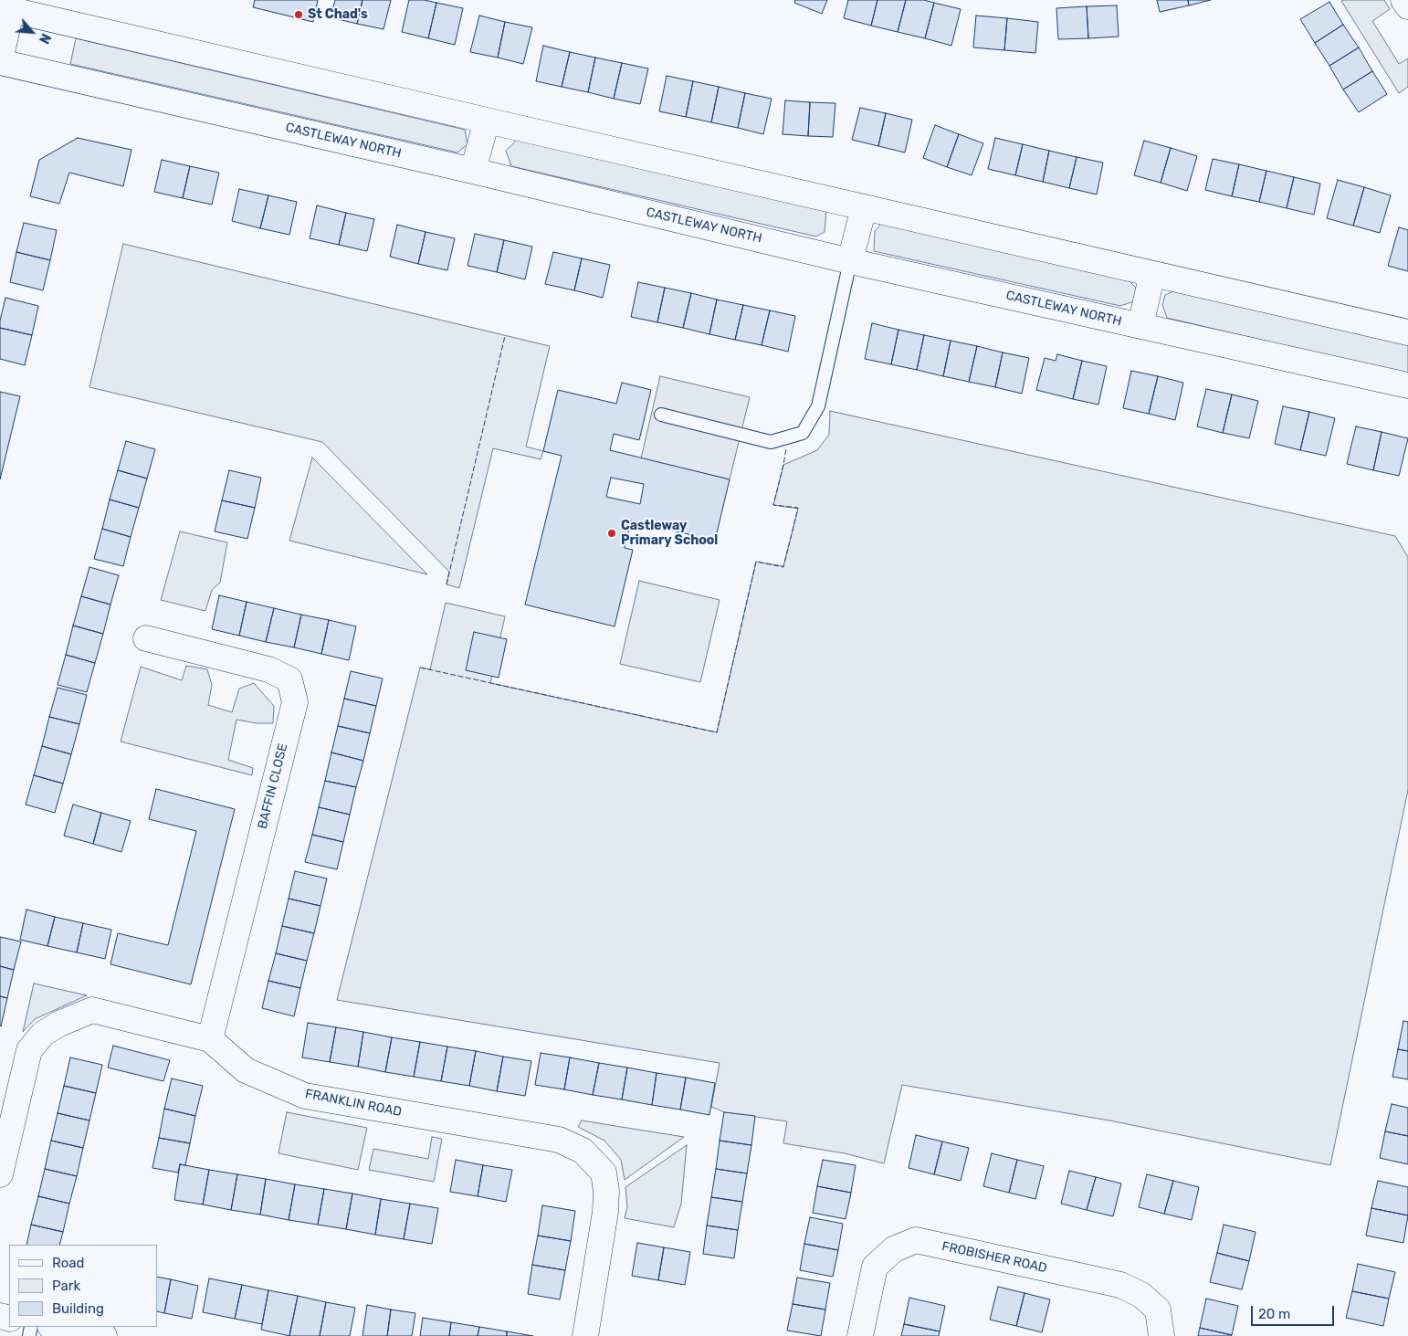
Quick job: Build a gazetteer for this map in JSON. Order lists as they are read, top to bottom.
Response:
{
  "streets": {
    "street": [
      "CASTLEWAY NORTH",
      "BAFFIN CLOSE",
      "FRANKLIN ROAD",
      "FROBISHER ROAD"
    ]
  },
  "crossings": [
    ["BAFFIN CLOSE", "FRANKLIN ROAD"]
  ],
  "places": ["St Chad's", "Castleway Primary School"],
  "legend": ["Road", "Park", "Building"],
  "scale_bar": "20 m",
  "north": "bottom right"
}
